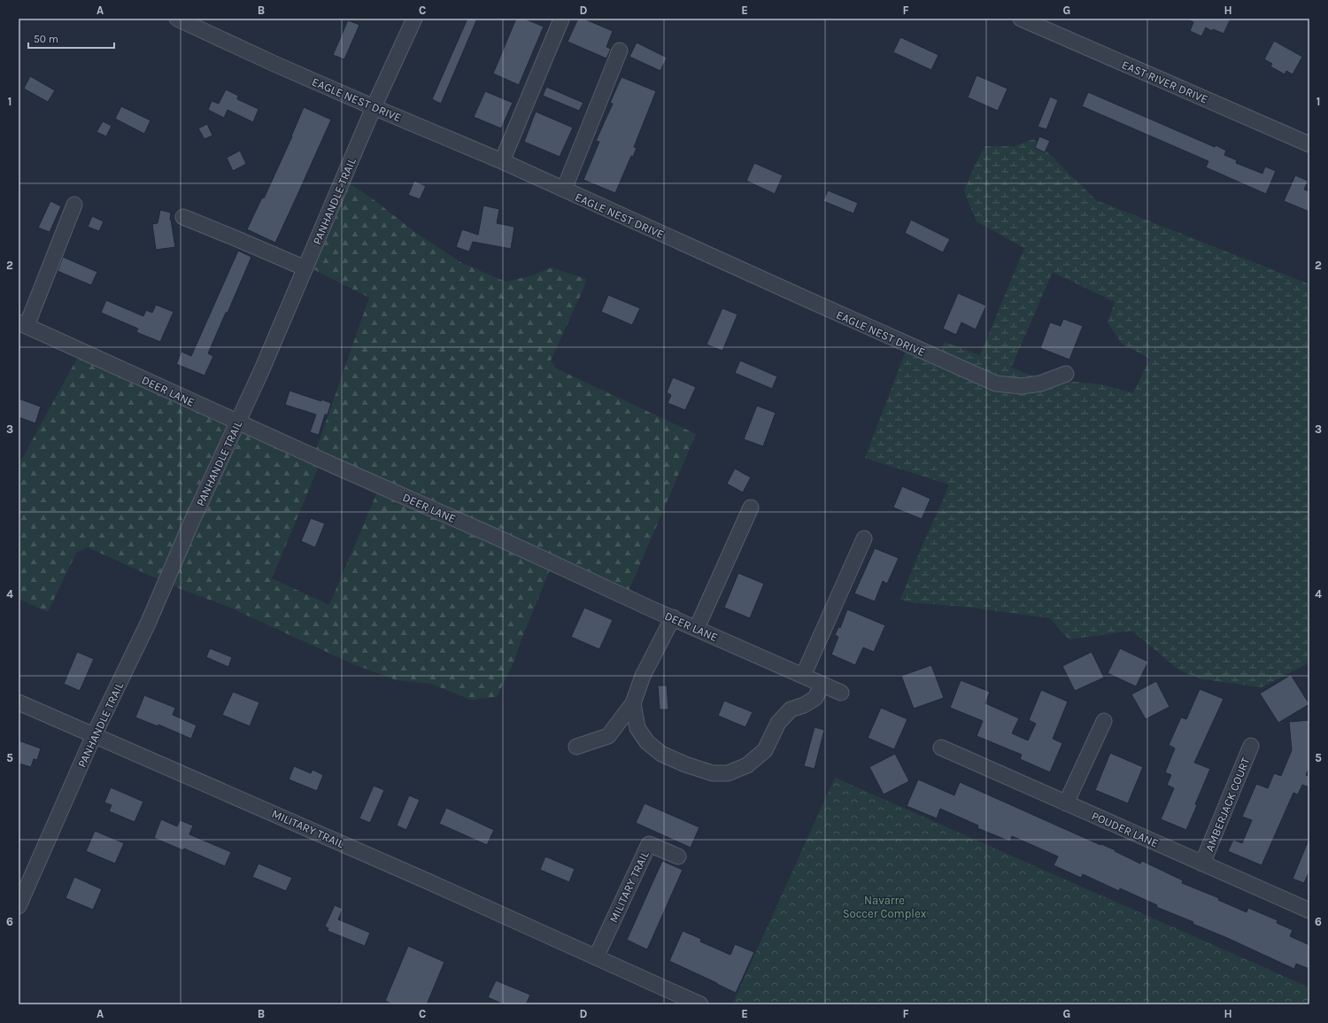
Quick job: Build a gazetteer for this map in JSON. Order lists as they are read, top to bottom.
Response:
{
  "streets": {
    "street": [
      "EAST RIVER DRIVE",
      "EAGLE NEST DRIVE",
      "PANHANDLE TRAIL",
      "DEER LANE",
      "AMBERJACK COURT",
      "MILITARY TRAIL",
      "POUDER LANE"
    ]
  },
  "crossings": [
    ["EAGLE NEST DRIVE", "PANHANDLE TRAIL"],
    ["PANHANDLE TRAIL", "DEER LANE"],
    ["PANHANDLE TRAIL", "MILITARY TRAIL"],
    ["AMBERJACK COURT", "POUDER LANE"]
  ],
  "parks": ["Navarre Soccer Complex"],
  "scale_bar": "50 m",
  "grid": {
    "columns": [
      "A",
      "B",
      "C",
      "D",
      "E",
      "F",
      "G",
      "H"
    ],
    "rows": [
      "1",
      "2",
      "3",
      "4",
      "5",
      "6"
    ]
  }
}
